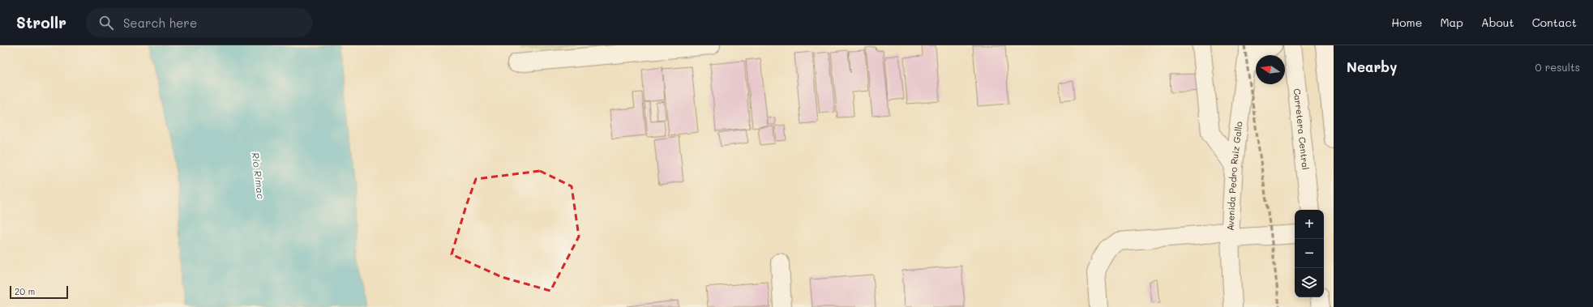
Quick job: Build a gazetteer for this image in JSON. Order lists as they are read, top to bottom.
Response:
{
  "streets": {
    "main road": ["Carretera Central", "Avenida Pedro Ruiz Gallo"]
  },
  "water": ["Río Rímac"],
  "scale_bar": "20 m",
  "north": "left",
  "page": {
    "header": "Strollr",
    "search": "Search here",
    "nav": [
      "Home",
      "Map",
      "About",
      "Contact"
    ],
    "heading": ["Nearby", "0 results"],
    "map_buttons": ["+", "−"],
    "scale": "20 m"
  }
}
